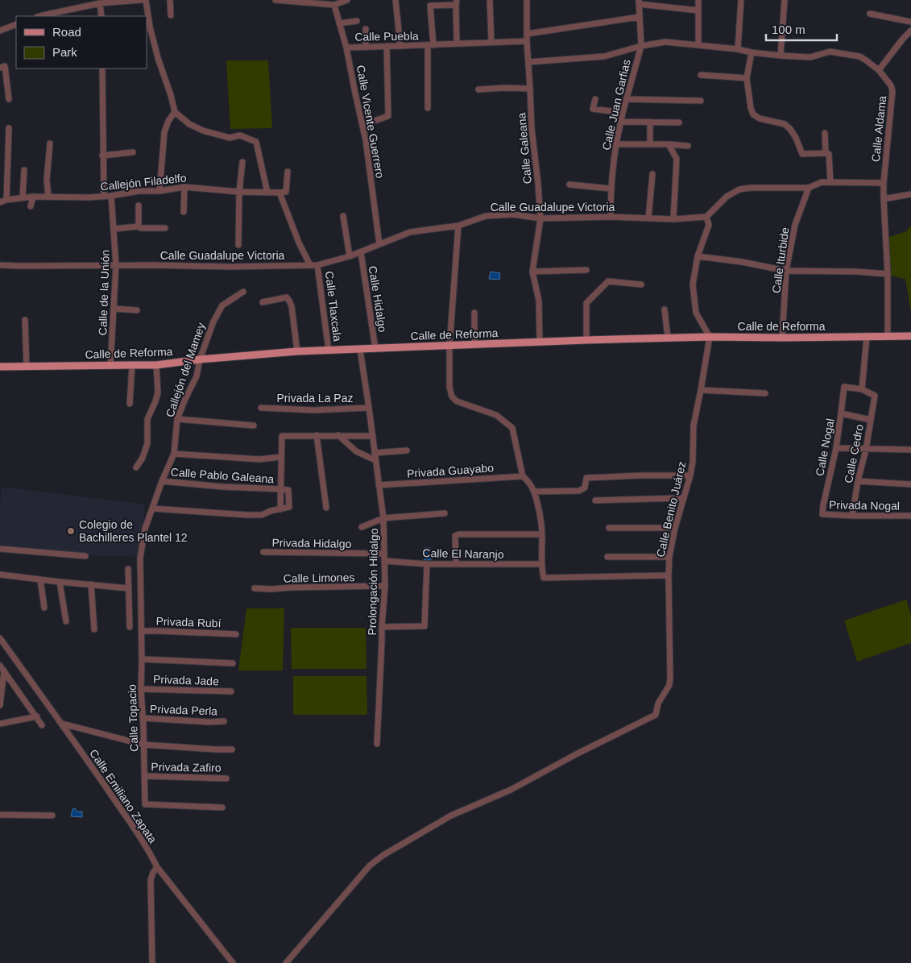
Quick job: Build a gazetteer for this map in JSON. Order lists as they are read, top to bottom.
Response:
{
  "streets": {
    "main road": ["Calle de Reforma"],
    "street": [
      "Calle Puebla",
      "Calle Juan Garfias",
      "Calle Vicente Guerrero",
      "Calle Aldama",
      "Calle Galeana",
      "Callejón Filadelfo",
      "Calle Guadalupe Victoria",
      "Calle Iturbide",
      "Calle de la Unión",
      "Calle Hidalgo",
      "Calle Tlaxcala",
      "Callejón del Mamey",
      "Privada La Paz",
      "Calle Nogal",
      "Calle Cedro",
      "Privada Guayabo",
      "Calle Pablo Galeana",
      "Privada Nogal",
      "Calle Benito Juárez",
      "Privada Hidalgo",
      "Calle El Naranjo",
      "Calle Limones",
      "Prolongación Hidalgo",
      "Privada Rubí",
      "Privada Jade",
      "Privada Perla",
      "Calle Topacio",
      "Privada Zafiro",
      "Calle Emiliano Zapata"
    ]
  },
  "crossings": [
    ["Calle Puebla", "Calle Vicente Guerrero"],
    ["Calle Puebla", "Calle Galeana"],
    ["Calle Juan Garfias", "Calle Aldama"],
    ["Calle Juan Garfias", "Calle Guadalupe Victoria"],
    ["Calle Vicente Guerrero", "Calle Guadalupe Victoria"],
    ["Calle Aldama", "Calle Galeana"],
    ["Calle Aldama", "Calle de Reforma"],
    ["Calle Galeana", "Calle Guadalupe Victoria"],
    ["Calle Galeana", "Calle de Reforma"],
    ["Callejón Filadelfo", "Calle de la Unión"],
    ["Calle Guadalupe Victoria", "Calle de la Unión"],
    ["Calle Guadalupe Victoria", "Calle Hidalgo"],
    ["Calle Guadalupe Victoria", "Calle Tlaxcala"],
    ["Calle Iturbide", "Calle de Reforma"],
    ["Calle de la Unión", "Calle de Reforma"],
    ["Calle Hidalgo", "Calle de Reforma"],
    ["Calle Tlaxcala", "Calle de Reforma"],
    ["Calle de Reforma", "Callejón del Mamey"],
    ["Calle de Reforma", "Calle Benito Juárez"],
    ["Calle de Reforma", "Prolongación Hidalgo"],
    ["Callejón del Mamey", "Calle Pablo Galeana"],
    ["Callejón del Mamey", "Privada Rubí"],
    ["Callejón del Mamey", "Calle Topacio"],
    ["Privada La Paz", "Prolongación Hidalgo"],
    ["Calle Nogal", "Calle Cedro"],
    ["Calle Nogal", "Privada Nogal"],
    ["Calle Cedro", "Privada Nogal"],
    ["Privada Guayabo", "Prolongación Hidalgo"],
    ["Privada Hidalgo", "Prolongación Hidalgo"],
    ["Calle El Naranjo", "Prolongación Hidalgo"],
    ["Calle Limones", "Prolongación Hidalgo"],
    ["Privada Rubí", "Calle Topacio"],
    ["Privada Jade", "Calle Topacio"],
    ["Privada Perla", "Calle Topacio"],
    ["Calle Topacio", "Privada Zafiro"]
  ],
  "places": ["Colegio de Bachilleres Plantel 12"],
  "legend": ["Road", "Park"],
  "scale_bar": "100 m"
}
